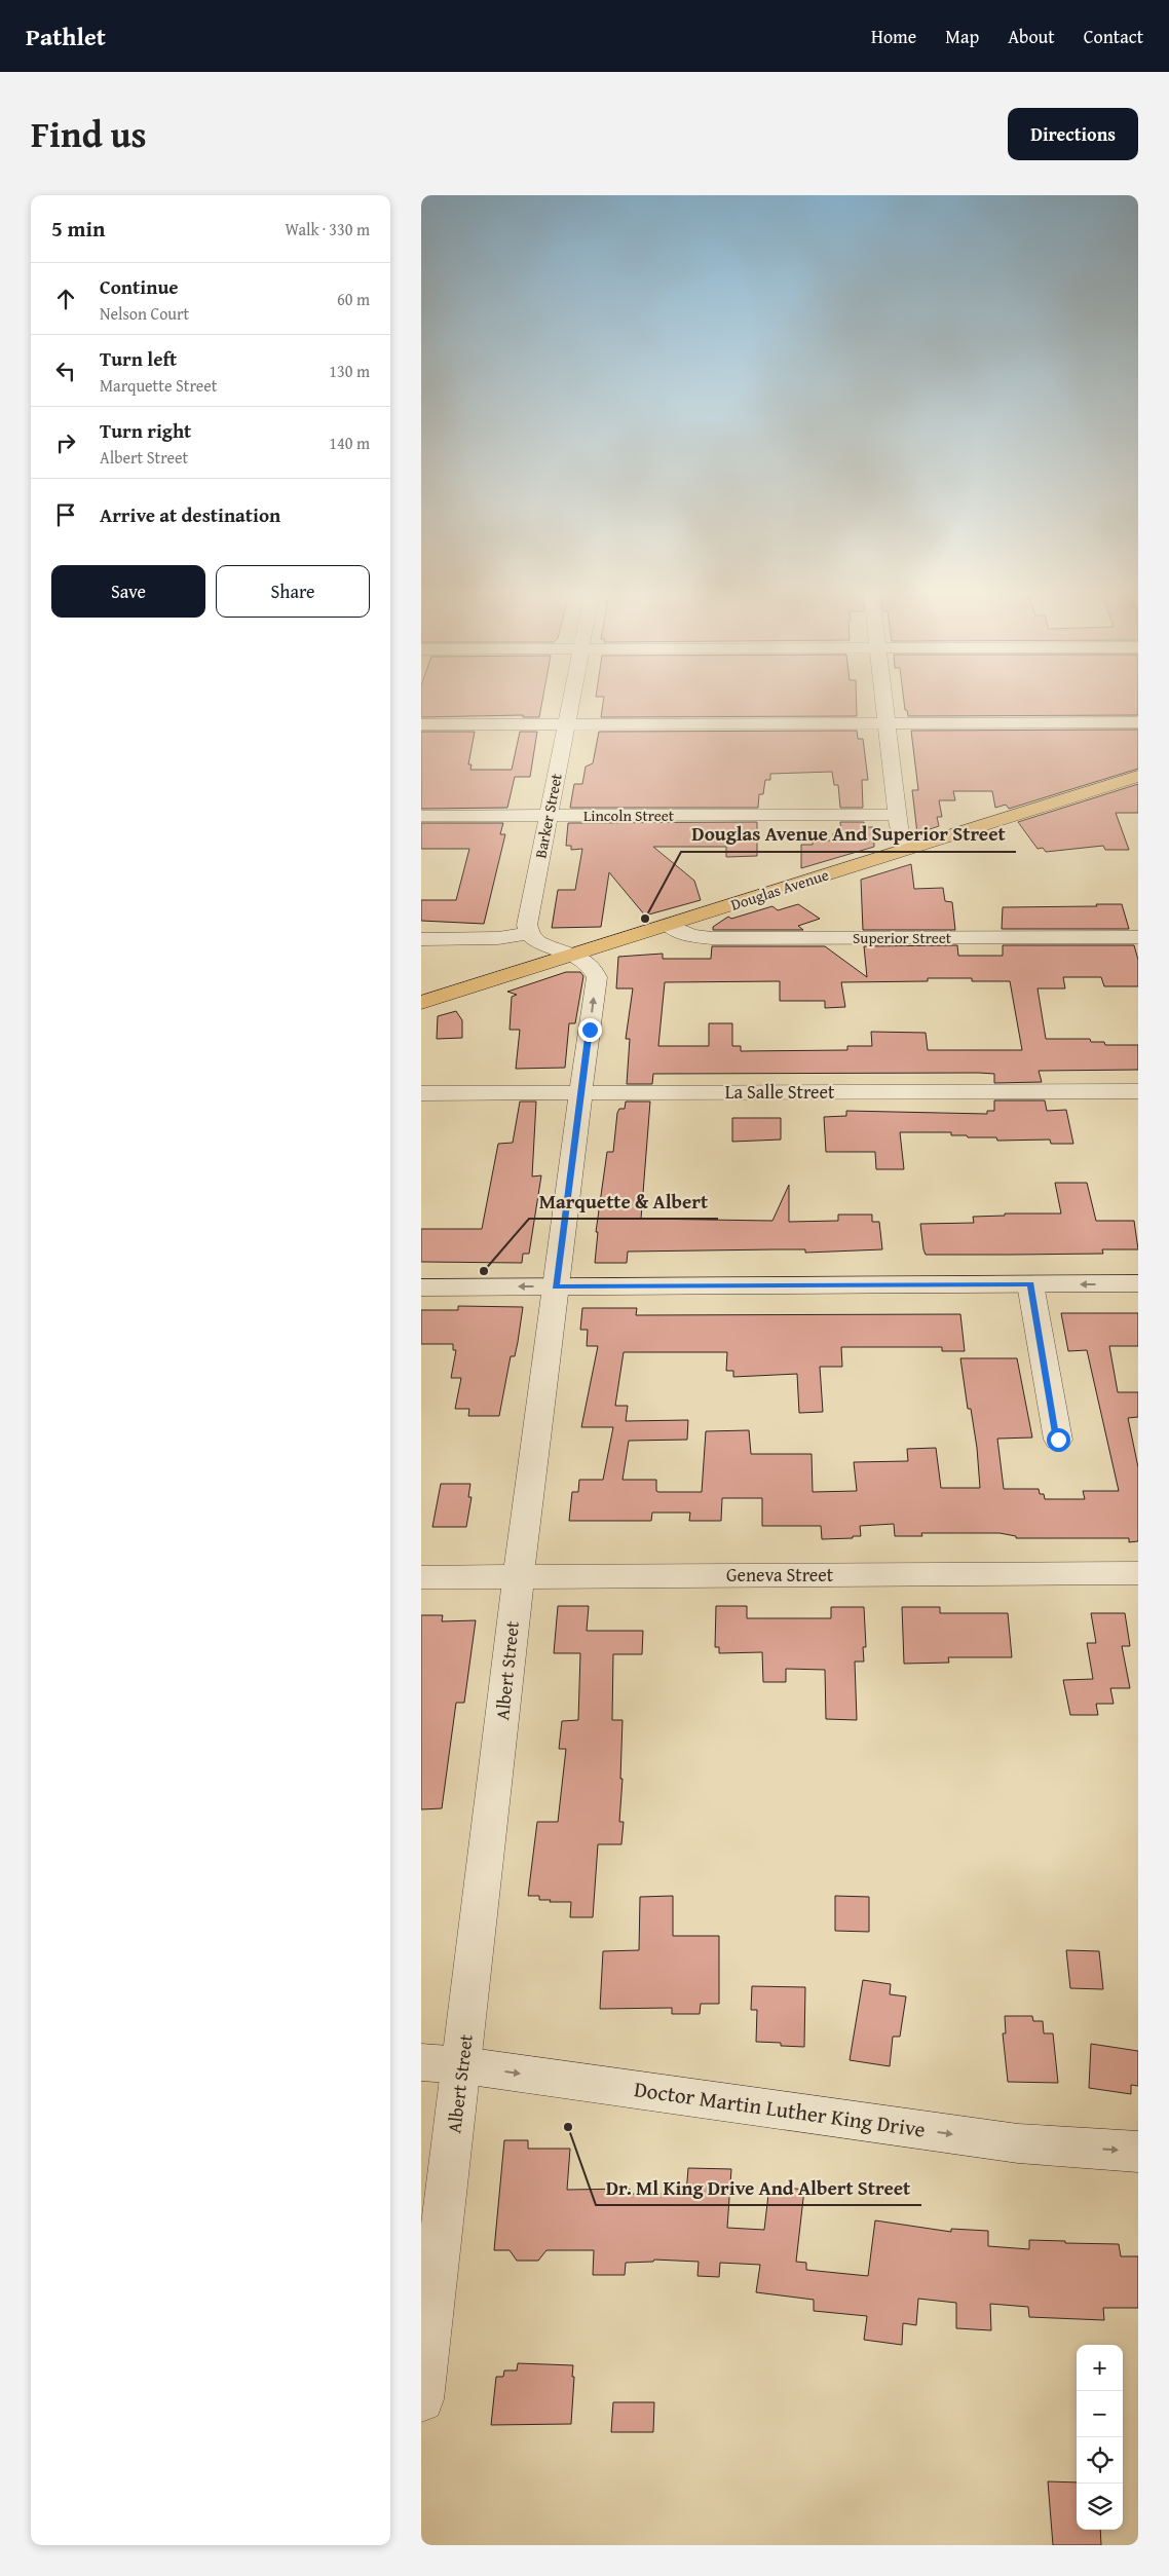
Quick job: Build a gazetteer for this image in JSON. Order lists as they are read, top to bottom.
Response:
{
  "streets": {
    "main road": ["Douglas Avenue"],
    "street": [
      "Barker Street",
      "Lincoln Street",
      "Superior Street",
      "La Salle Street",
      "Geneva Street",
      "Albert Street",
      "Doctor Martin Luther King Drive"
    ]
  },
  "crossings": [
    ["Barker Street", "Lincoln Street"],
    ["Douglas Avenue", "Superior Street"],
    ["Douglas Avenue", "Albert Street"],
    ["La Salle Street", "Albert Street"],
    ["Geneva Street", "Albert Street"],
    ["Albert Street", "Doctor Martin Luther King Drive"]
  ],
  "one_way": ["Doctor Martin Luther King Drive"],
  "places": ["Douglas Avenue And Superior Street", "Marquette & Albert", "Dr. Ml King Drive And Albert Street"],
  "page": {
    "header": "Pathlet",
    "nav": [
      "Home",
      "Map",
      "About",
      "Contact"
    ],
    "title": "Find us",
    "buttons": [
      "Directions",
      ["Save", "Share"]
    ],
    "heading": ["5 min", "Walk · 330 m"],
    "list": [
      ["Continue", "Nelson Court", "60 m"],
      ["Turn left", "Marquette Street", "130 m"],
      ["Turn right", "Albert Street", "140 m"],
      "Arrive at destination"
    ],
    "map_buttons": ["+", "−"]
  }
}
